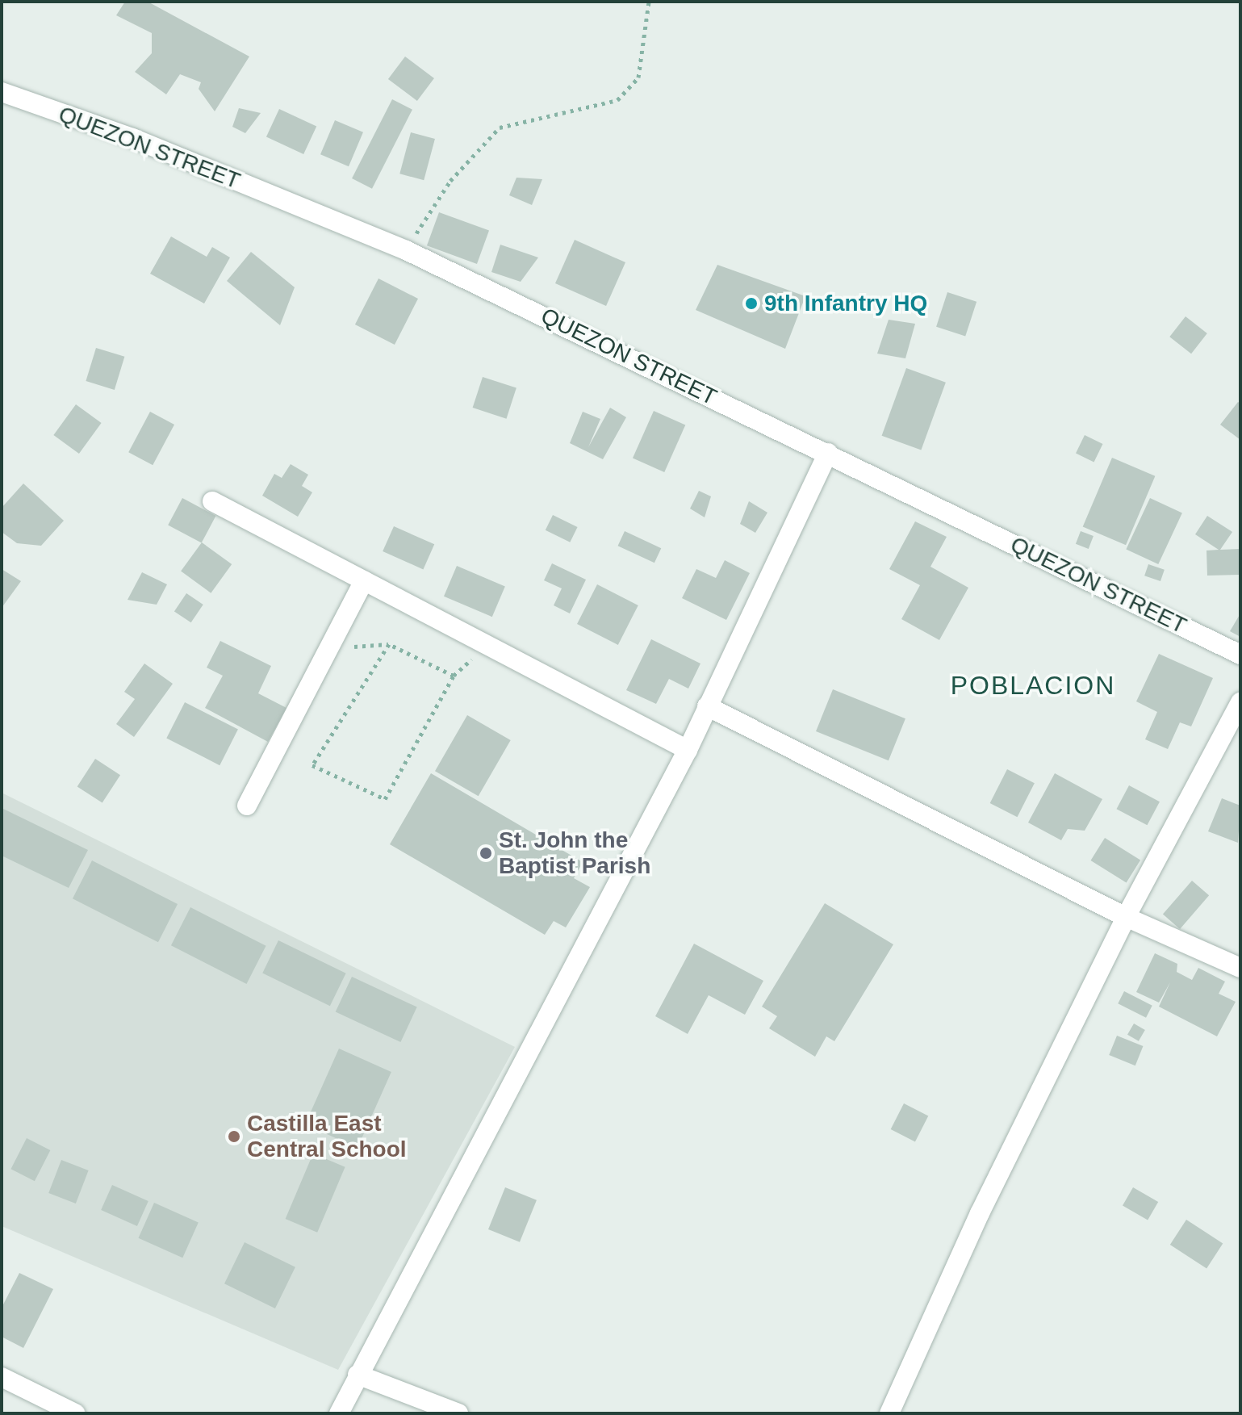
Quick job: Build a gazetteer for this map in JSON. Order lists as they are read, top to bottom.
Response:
{
  "streets": {
    "street": ["QUEZON STREET"]
  },
  "districts": ["POBLACION"],
  "places": ["9th Infantry HQ", "St. John the Baptist Parish", "Castilla East Central School"]
}
